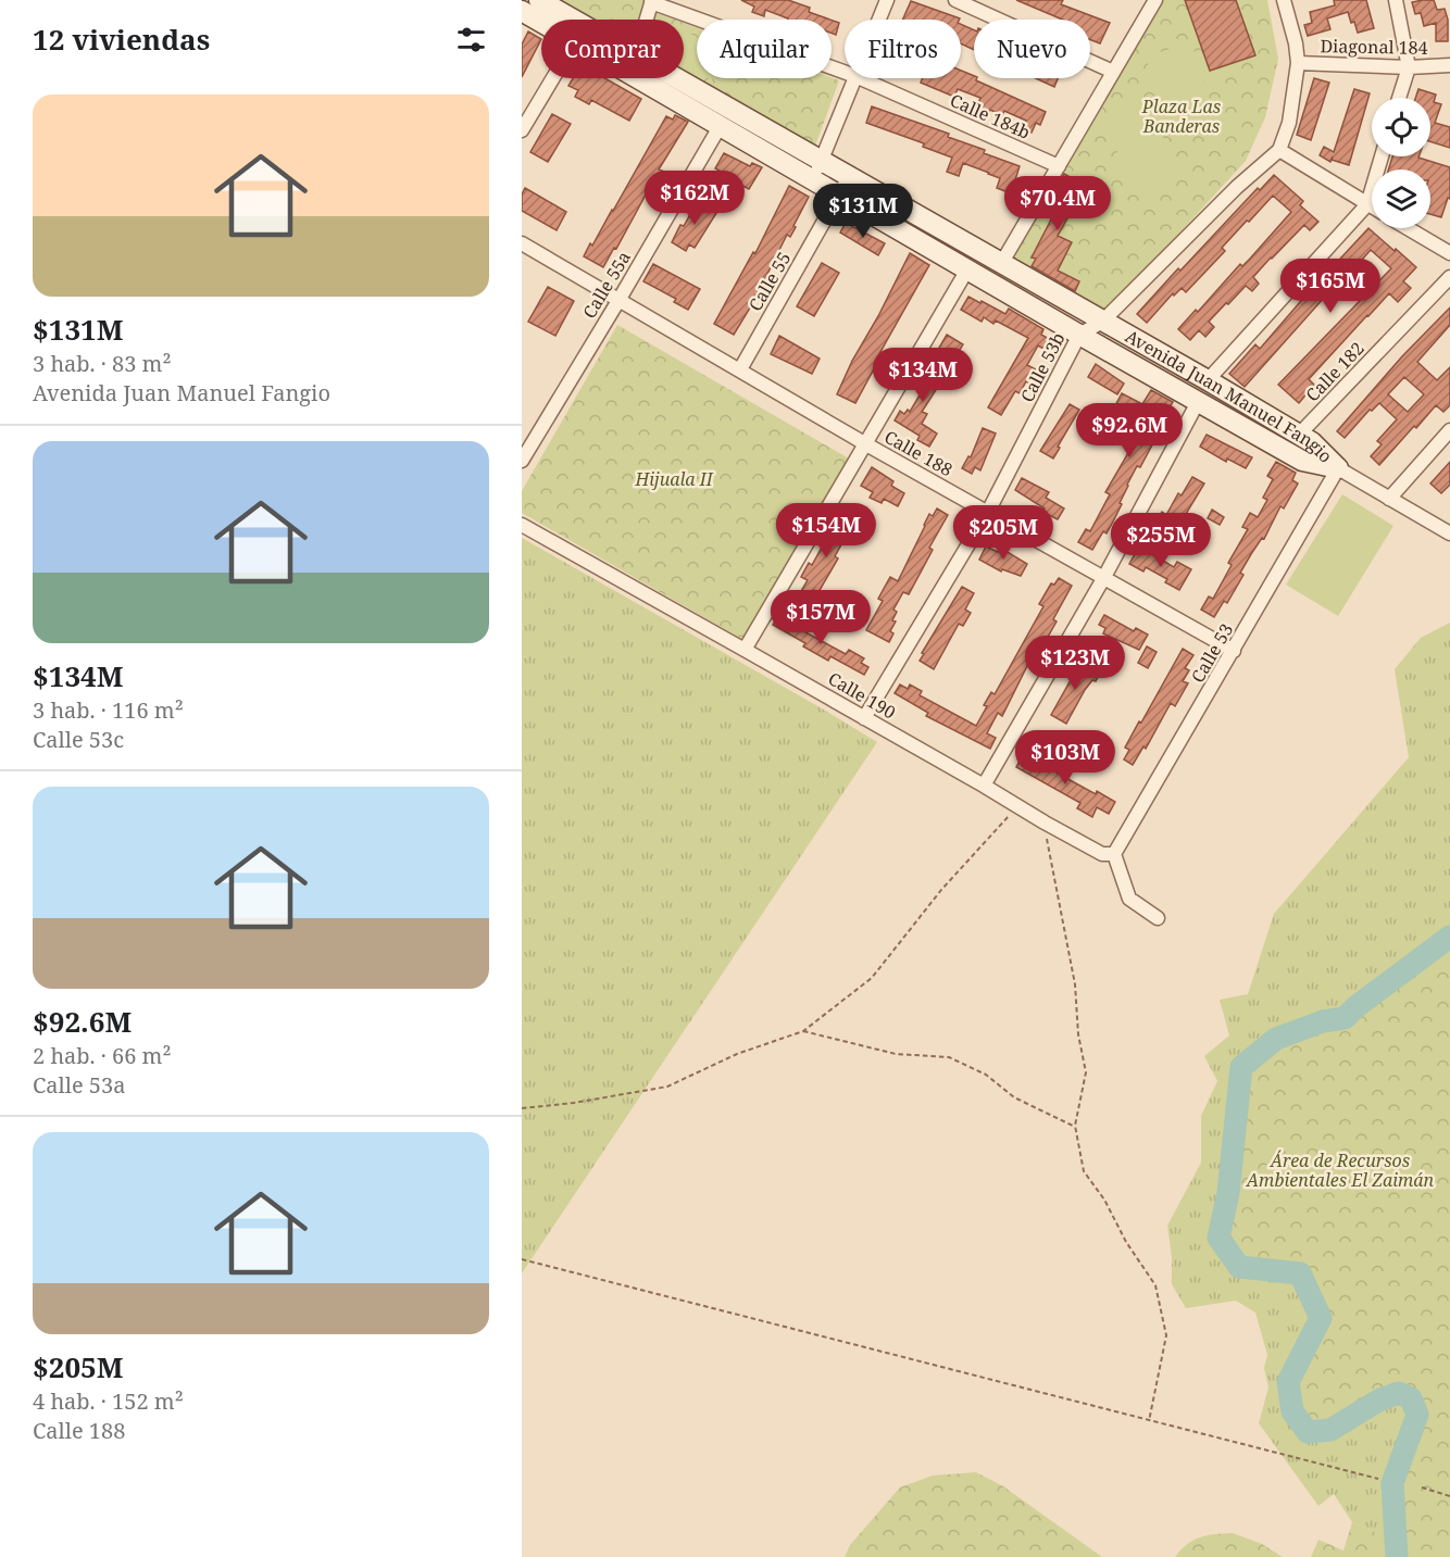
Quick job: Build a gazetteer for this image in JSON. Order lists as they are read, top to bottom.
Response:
{
  "streets": {
    "main road": ["Avenida Juan Manuel Fangio"],
    "street": [
      "Diagonal 184",
      "Calle 184b",
      "Calle 55",
      "Calle 55a",
      "Calle 53b",
      "Calle 182",
      "Calle 188",
      "Calle 53",
      "Calle 190"
    ]
  },
  "crossings": [
    ["Calle 55", "Avenida Juan Manuel Fangio"],
    ["Calle 55", "Calle 188"],
    ["Calle 55a", "Avenida Juan Manuel Fangio"],
    ["Calle 55a", "Calle 188"],
    ["Calle 53b", "Avenida Juan Manuel Fangio"],
    ["Calle 53b", "Calle 188"],
    ["Calle 53b", "Calle 190"],
    ["Calle 182", "Avenida Juan Manuel Fangio"],
    ["Avenida Juan Manuel Fangio", "Calle 53"],
    ["Calle 188", "Calle 53"],
    ["Calle 53", "Calle 190"]
  ],
  "parks": ["Plaza Las Banderas", "Hijuala II", "Área de Recursos Ambientales El Zaimán"],
  "page": {
    "heading": "12 viviendas",
    "chip": [
      "Comprar",
      "Alquilar",
      "Filtros",
      "Nuevo"
    ],
    "list": [
      {
        "name": "$131M",
        "note": "3 hab. · 83 m² · Avenida Juan Manuel Fangio"
      },
      {
        "name": "$134M",
        "note": "3 hab. · 116 m² · Calle 53c"
      },
      {
        "name": "$92.6M",
        "note": "2 hab. · 66 m² · Calle 53a"
      },
      {
        "name": "$205M",
        "note": "4 hab. · 152 m² · Calle 188"
      }
    ],
    "price": [
      "$162M",
      "$70.4M",
      "$131M",
      "$165M",
      "$134M",
      "$92.6M",
      "$154M",
      "$205M",
      "$255M",
      "$157M",
      "$123M",
      "$103M"
    ]
  }
}
